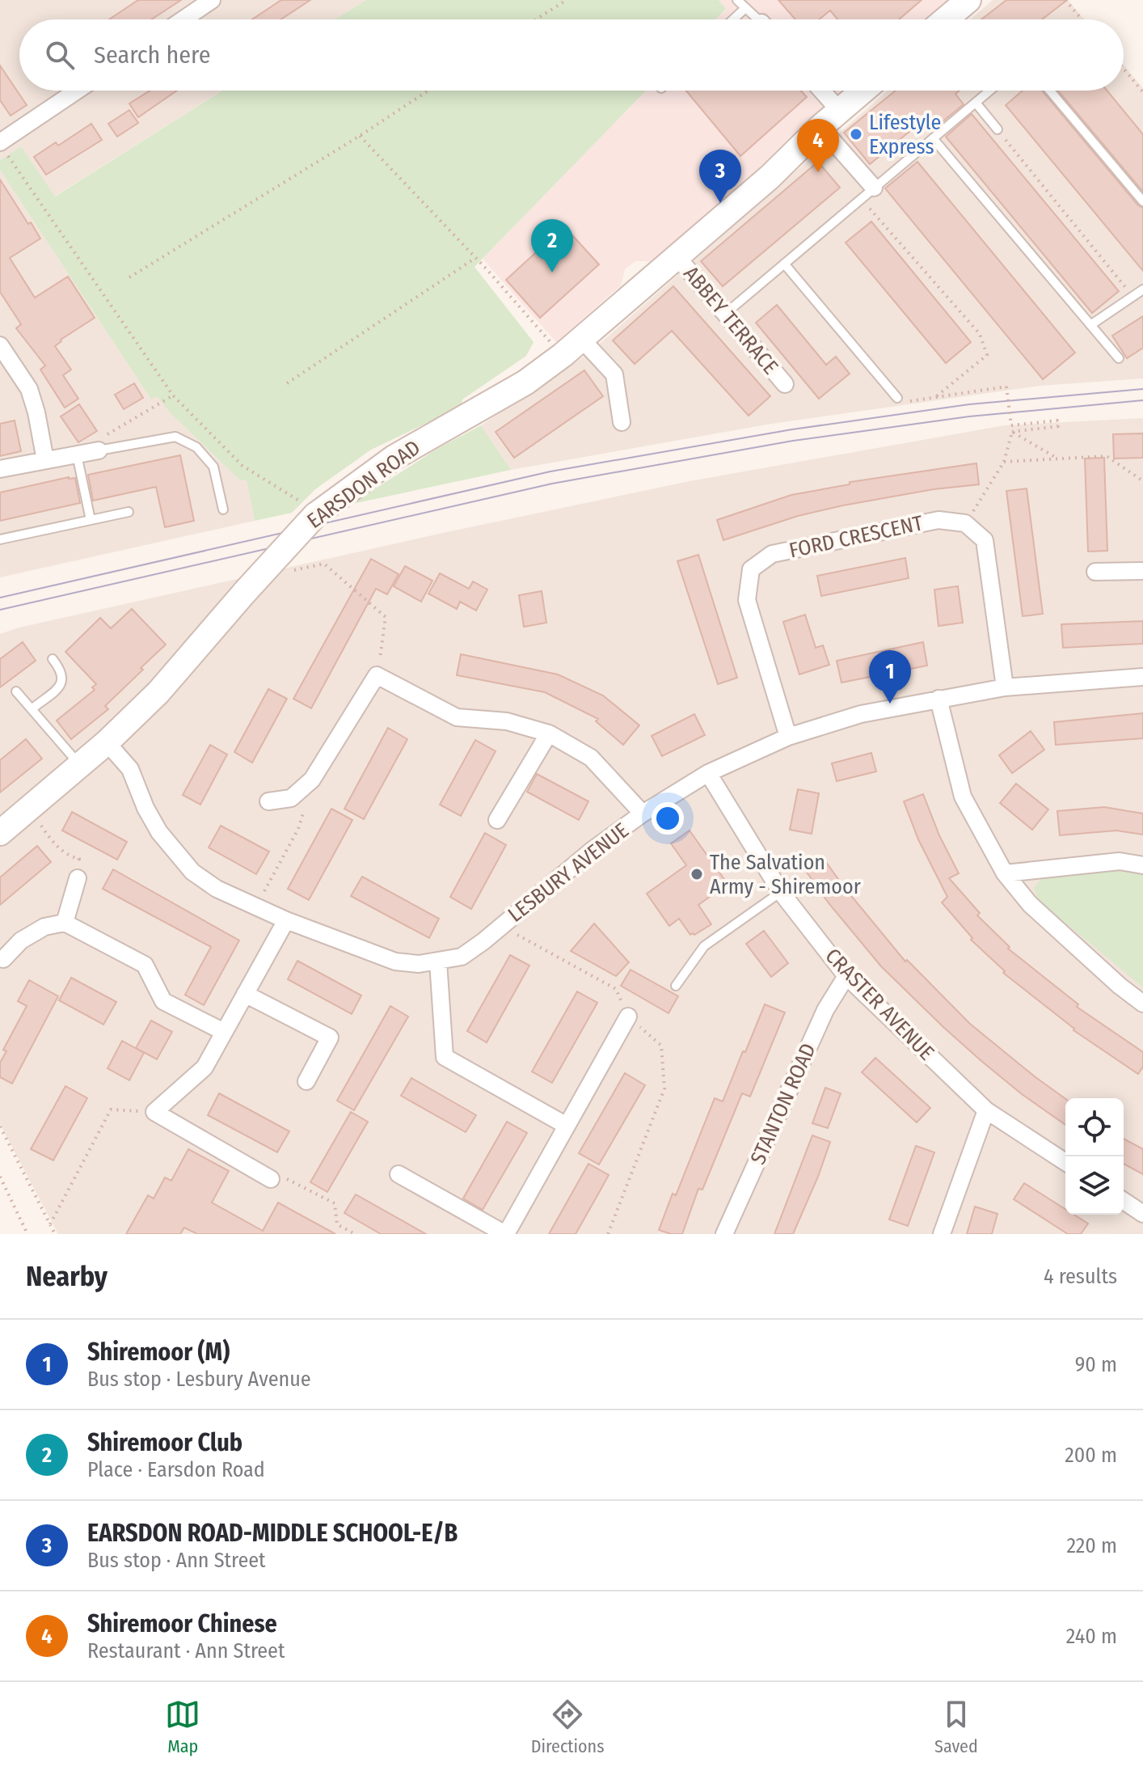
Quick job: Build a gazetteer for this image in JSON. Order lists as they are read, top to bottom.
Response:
{
  "streets": {
    "street": [
      "ABBEY TERRACE",
      "EARSDON ROAD",
      "FORD CRESCENT",
      "LESBURY AVENUE",
      "CRASTER AVENUE",
      "STANTON ROAD"
    ]
  },
  "crossings": [
    ["ABBEY TERRACE", "EARSDON ROAD"],
    ["EARSDON ROAD", "LESBURY AVENUE"],
    ["FORD CRESCENT", "LESBURY AVENUE"],
    ["LESBURY AVENUE", "CRASTER AVENUE"],
    ["CRASTER AVENUE", "STANTON ROAD"]
  ],
  "places": ["Lifestyle Express", "The Salvation Army - Shiremoor"],
  "page": {
    "search": "Search here",
    "pins": [
      "4",
      "3",
      "2",
      "1"
    ],
    "heading": ["Nearby", "4 results"],
    "list": [
      {
        "mark": "1",
        "name": "Shiremoor (M)",
        "note": "Bus stop · Lesbury Avenue",
        "value": "90 m"
      },
      {
        "mark": "2",
        "name": "Shiremoor Club",
        "note": "Place · Earsdon Road",
        "value": "200 m"
      },
      {
        "mark": "3",
        "name": "EARSDON ROAD-MIDDLE SCHOOL-E/B",
        "note": "Bus stop · Ann Street",
        "value": "220 m"
      },
      {
        "mark": "4",
        "name": "Shiremoor Chinese",
        "note": "Restaurant · Ann Street",
        "value": "240 m"
      }
    ],
    "nav": ["Map", "Directions", "Saved"]
  }
}
